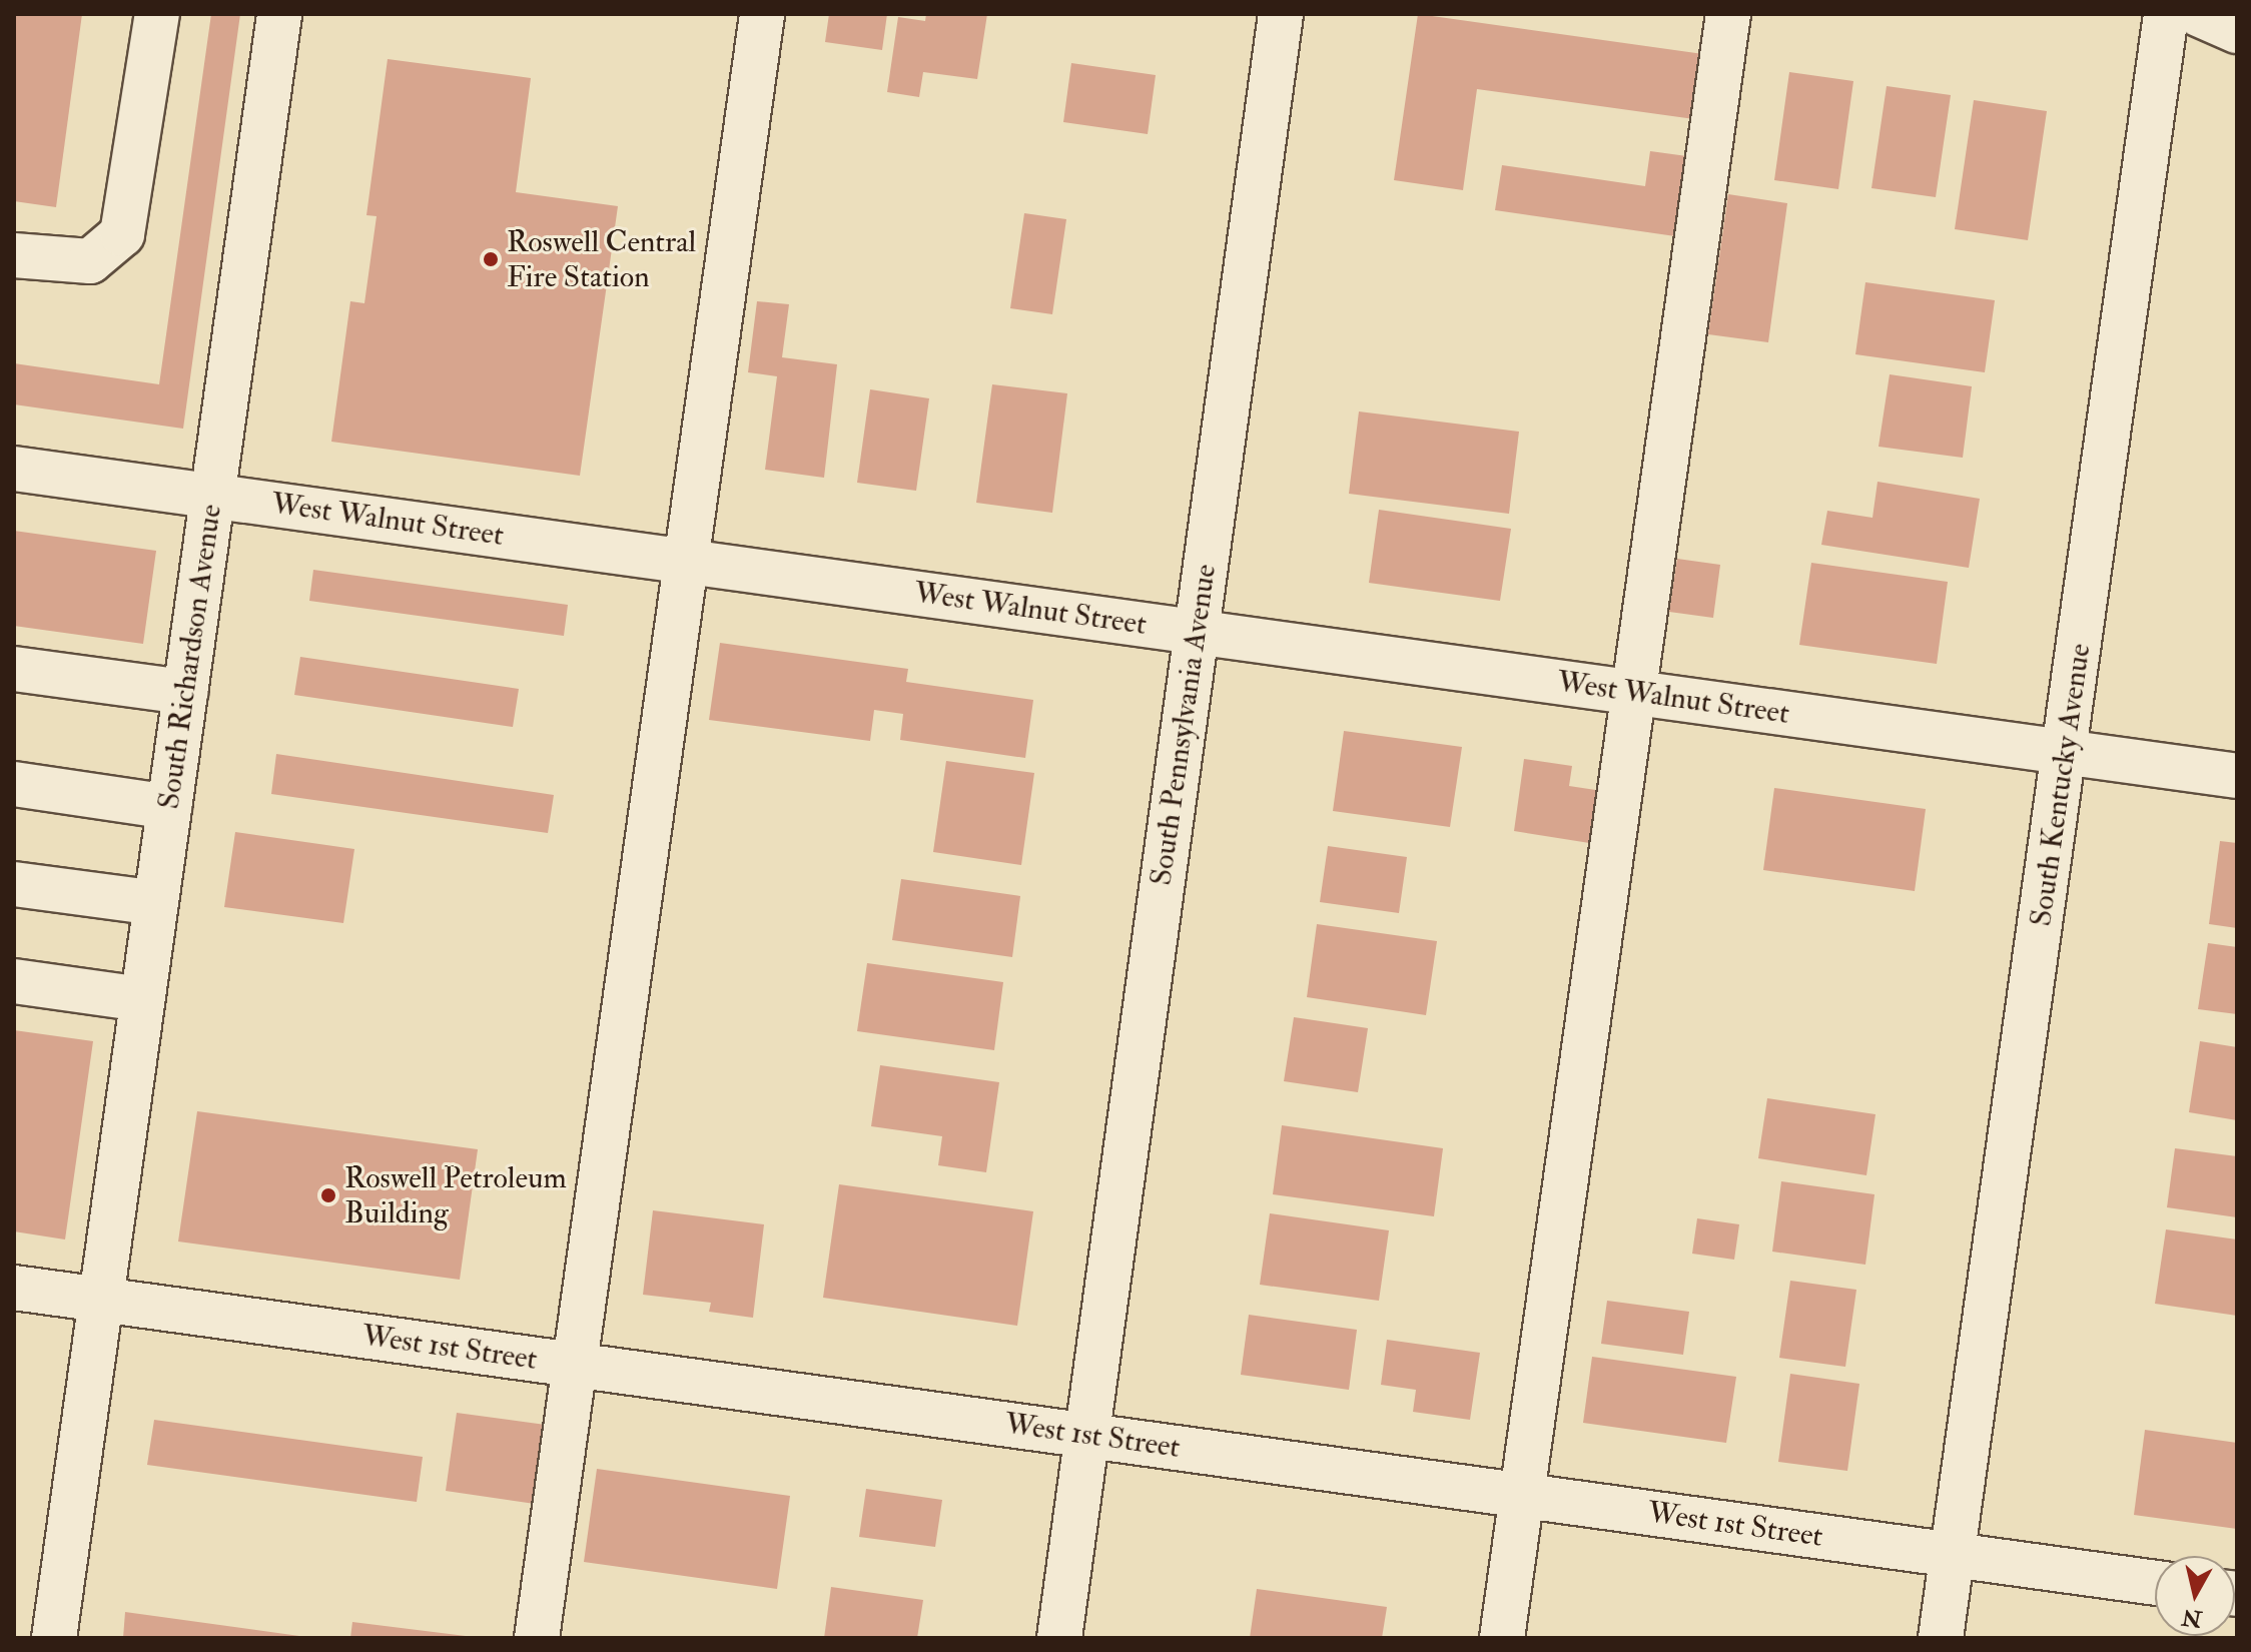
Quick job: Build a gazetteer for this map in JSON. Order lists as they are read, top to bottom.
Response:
{
  "streets": {
    "street": [
      "West Walnut Street",
      "South Richardson Avenue",
      "South Pennsylvania Avenue",
      "South Kentucky Avenue",
      "West 1st Street"
    ]
  },
  "crossings": [
    ["West Walnut Street", "South Richardson Avenue"],
    ["West Walnut Street", "South Pennsylvania Avenue"],
    ["West Walnut Street", "South Kentucky Avenue"],
    ["South Richardson Avenue", "West 1st Street"],
    ["South Pennsylvania Avenue", "West 1st Street"],
    ["South Kentucky Avenue", "West 1st Street"]
  ],
  "places": ["Roswell Central Fire Station", "Roswell Petroleum Building"],
  "north": "bottom"
}
